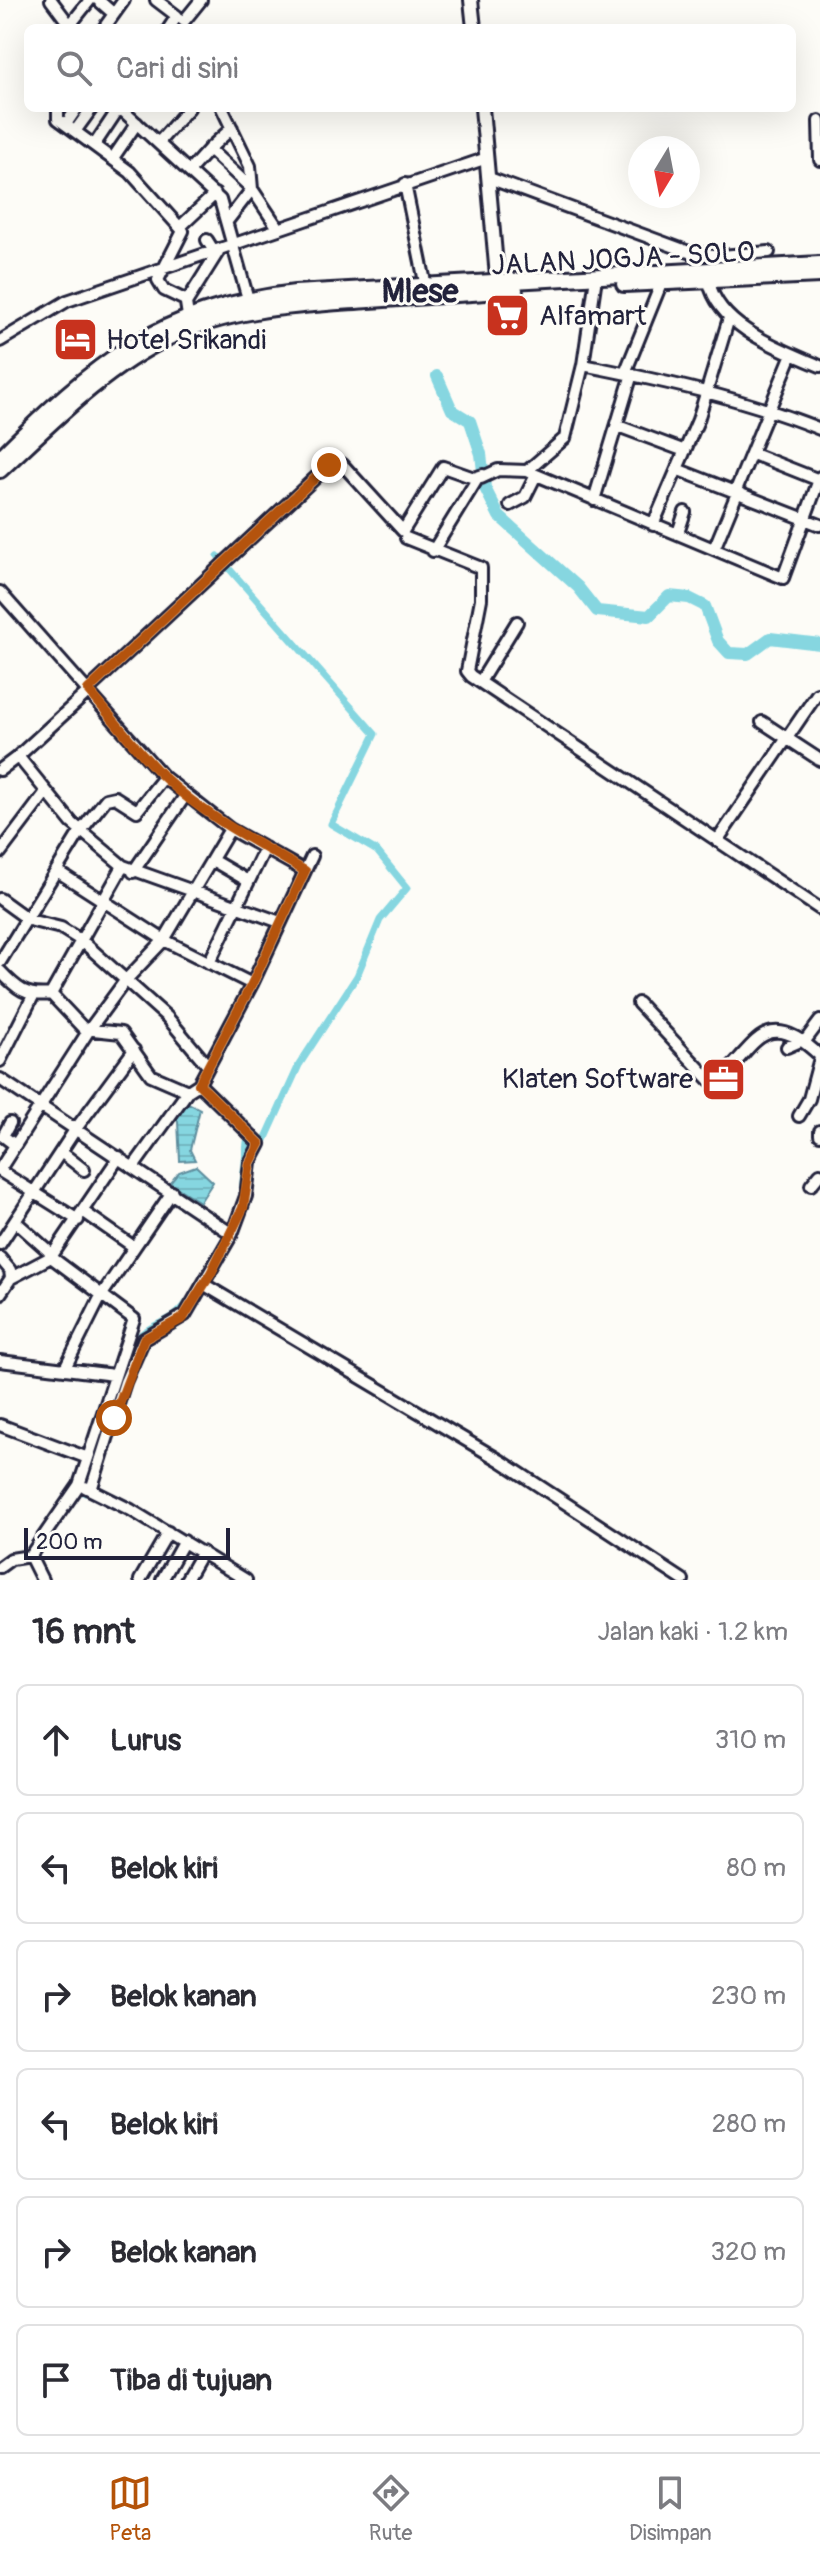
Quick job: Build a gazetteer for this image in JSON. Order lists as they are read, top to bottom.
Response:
{
  "streets": {
    "highway": ["JALAN JOGJA - SOLO"]
  },
  "districts": ["Mlese"],
  "places": {
    "supermarket": ["Alfamart"],
    "hotel": ["Hotel Srikandi"],
    "office": ["Klaten Software"]
  },
  "scale_bar": "200 m",
  "north": "bottom",
  "page": {
    "search": "Cari di sini",
    "scale": "200 m",
    "heading": ["16 mnt", "Jalan kaki · 1.2 km"],
    "list": [
      ["Lurus", "310 m"],
      ["Belok kiri", "80 m"],
      ["Belok kanan", "230 m"],
      ["Belok kiri", "280 m"],
      ["Belok kanan", "320 m"],
      "Tiba di tujuan"
    ],
    "nav": ["Peta", "Rute", "Disimpan"]
  }
}
